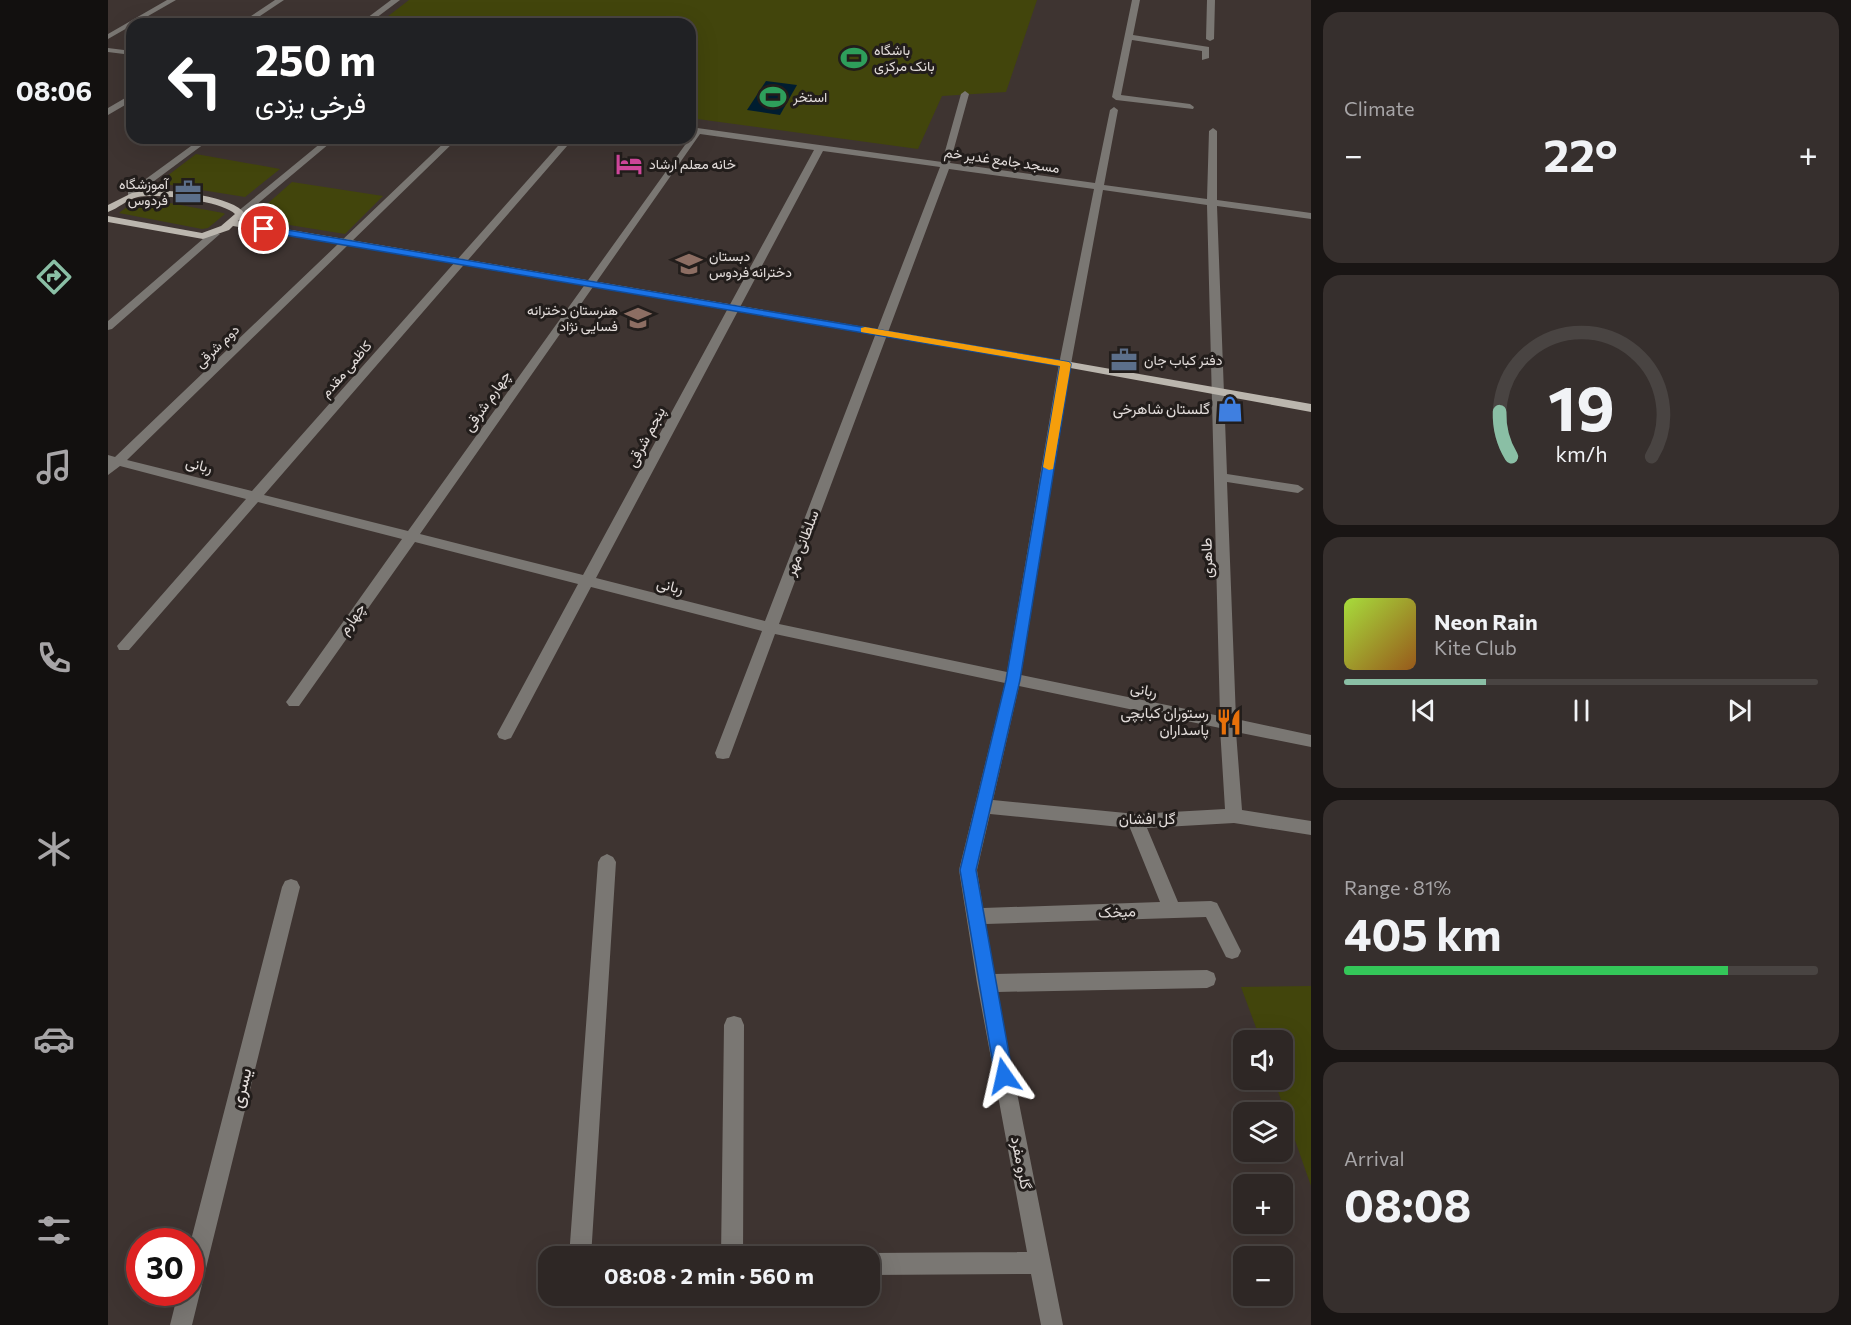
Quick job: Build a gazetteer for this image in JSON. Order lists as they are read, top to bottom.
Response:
{
  "streets": {
    "street": [
      "مسجد جامع غدیر خم",
      "دوم شرقی",
      "کاظمی مقدم",
      "چهارم شرقی",
      "پنجم شرقی",
      "ربانی",
      "سلطانی مهر",
      "طاهری",
      "چهارم",
      "گل افشان",
      "میخک",
      "یسری",
      "گلرو مفرد"
    ]
  },
  "crossings": [
    ["مسجد جامع غدیر خم", "پنجم شرقی"],
    ["مسجد جامع غدیر خم", "سلطانی مهر"],
    ["مسجد جامع غدیر خم", "طاهری"],
    ["مسجد جامع غدیر خم", "گلرو مفرد"],
    ["دوم شرقی", "ربانی"],
    ["کاظمی مقدم", "ربانی"],
    ["چهارم شرقی", "ربانی"],
    ["چهارم شرقی", "چهارم"],
    ["پنجم شرقی", "ربانی"],
    ["ربانی", "سلطانی مهر"],
    ["ربانی", "طاهری"],
    ["ربانی", "چهارم"],
    ["ربانی", "گلرو مفرد"],
    ["طاهری", "گل افشان"],
    ["گل افشان", "گلرو مفرد"],
    ["میخک", "گلرو مفرد"]
  ],
  "places": {
    "sports": ["باشگاه بانک مرکزی", "استخر"],
    "hotel": ["خانه معلم ارشاد"],
    "office": ["آموزشگاه فردوس", "دفتر کباب جان"],
    "school or university": ["دبستان دخترانه فردوس", "هنرستان دخترانه فسایی نژاد"],
    "shop": ["گلستان شاهرخى"],
    "restaurant": ["رستوران کبابچی پاسداران"]
  },
  "page": {
    "tabs": "08:06",
    "tile": [
      "Climate",
      ["Range · 81%", "405 km"],
      ["Arrival", "08:08"]
    ],
    "turn": ["250 m", "فرخی یزدی"],
    "heat": ["−", "22°", "+"],
    "song": ["Neon Rain", "Kite Club"],
    "map_buttons": ["+", "−"],
    "limit": "30",
    "trip": "08:08 · 2 min · 560 m",
    "gauge": ["19", "km/h"]
  }
}
